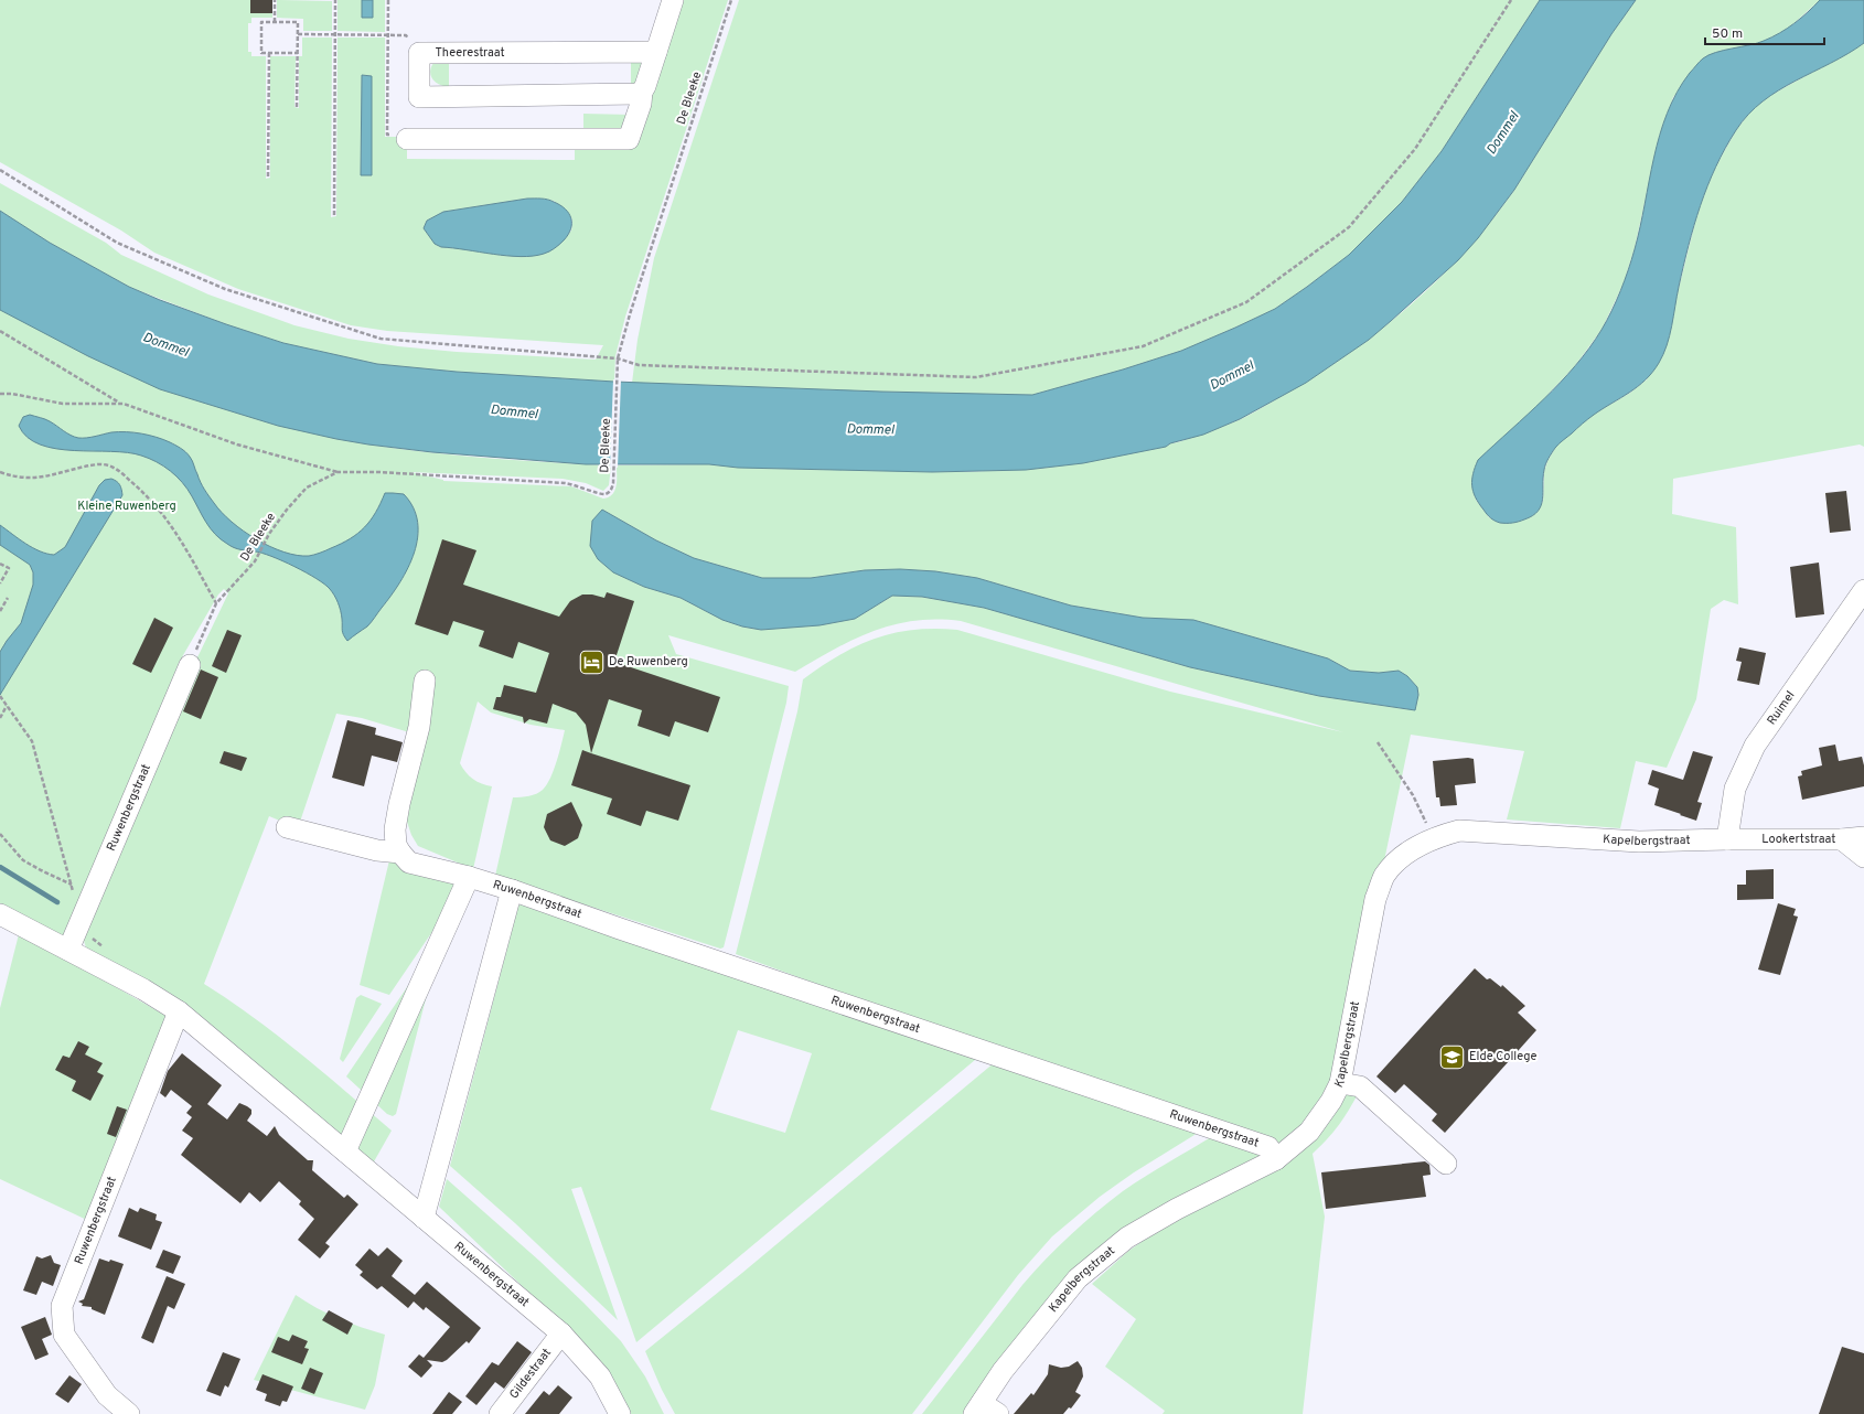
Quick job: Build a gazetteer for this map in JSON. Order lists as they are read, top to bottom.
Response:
{
  "streets": {
    "street": [
      "Theerestraat",
      "Ruimel",
      "Ruwenbergstraat",
      "Kapelbergstraat",
      "Lookertstraat",
      "Gildestraat"
    ],
    "path": ["De Bleeke"]
  },
  "crossings": [
    ["De Bleeke", "Ruwenbergstraat"],
    ["Ruimel", "Kapelbergstraat"],
    ["Ruimel", "Lookertstraat"],
    ["Ruwenbergstraat", "Kapelbergstraat"],
    ["Ruwenbergstraat", "Gildestraat"],
    ["Kapelbergstraat", "Lookertstraat"]
  ],
  "water": ["Dommel"],
  "parks": ["Kleine Ruwenberg"],
  "places": {
    "hotel": ["De Ruwenberg"],
    "school or university": ["Elde College"]
  },
  "scale_bar": "50 m"
}
